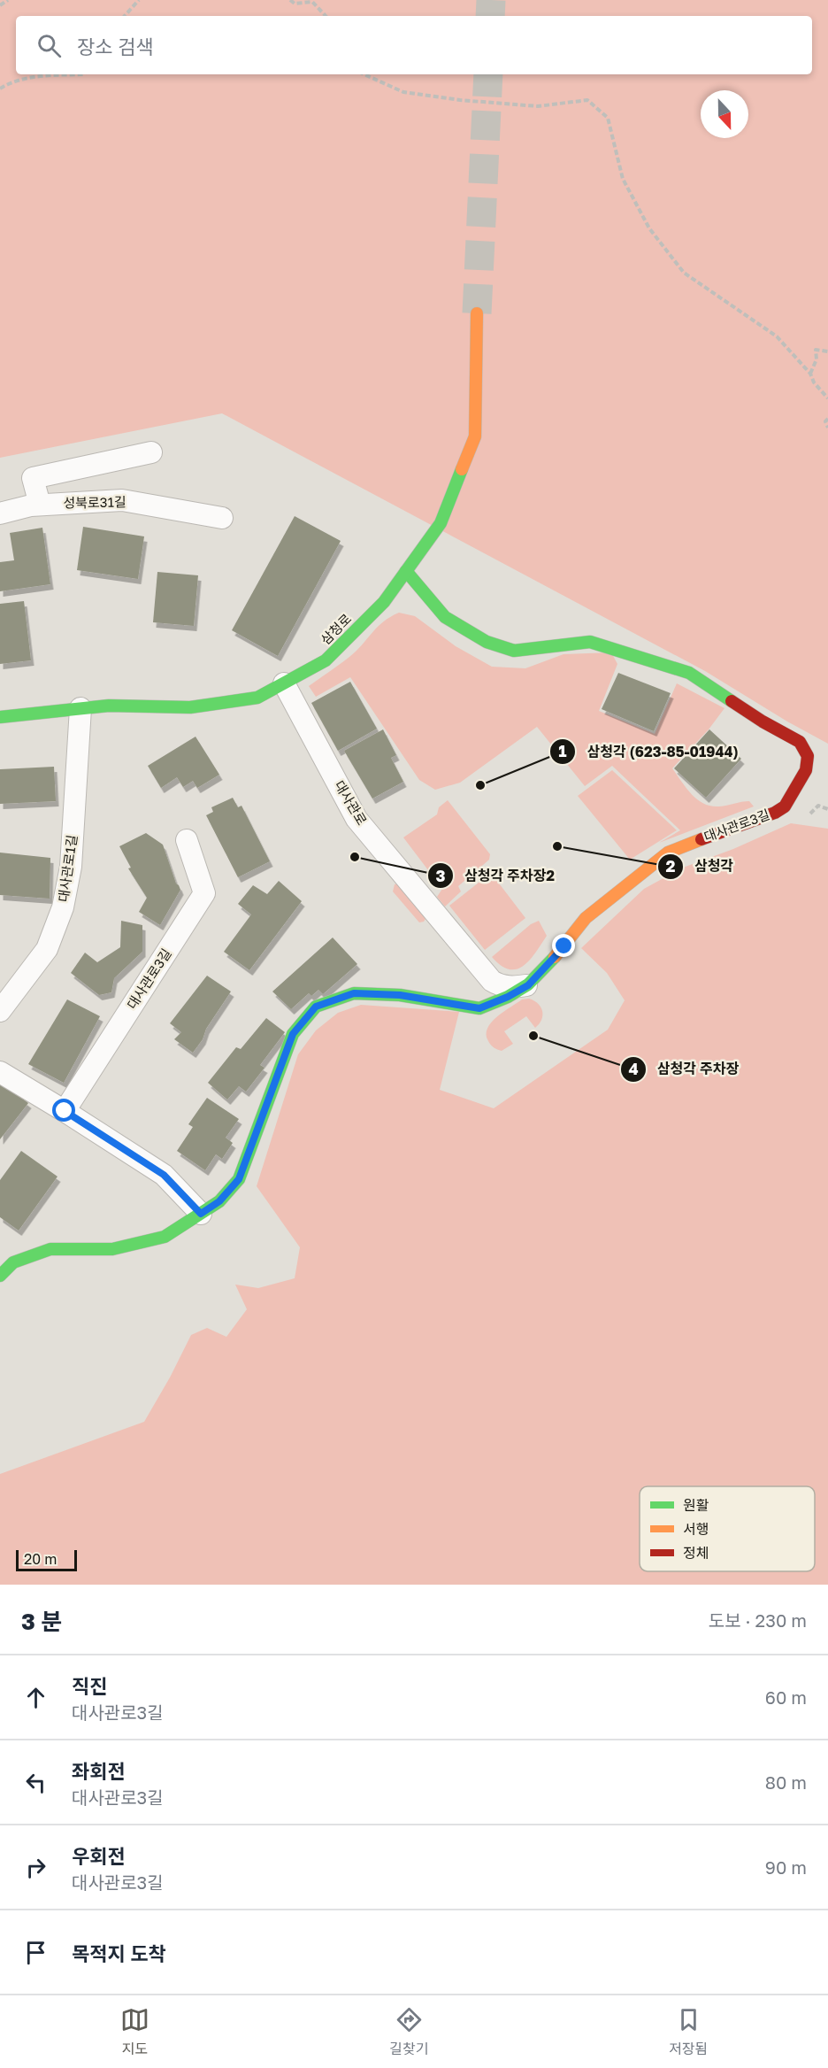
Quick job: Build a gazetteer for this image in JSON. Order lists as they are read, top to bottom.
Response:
{
  "streets": {
    "street": [
      "성북로31길",
      "삼청로",
      "대사관로",
      "대사관로3길",
      "대사관로1길"
    ]
  },
  "crossings": [
    ["삼청로", "대사관로"],
    ["삼청로", "대사관로3길"],
    ["삼청로", "대사관로1길"],
    ["대사관로", "대사관로3길"]
  ],
  "places": [
    "삼청각 (623-85-01944)",
    "삼청각",
    "삼청각 주차장2",
    "삼청각 주차장"
  ],
  "legend": ["원활", "서행", "정체"],
  "scale_bar": "20 m",
  "north": "bottom",
  "page": {
    "search": "장소 검색",
    "scale": "20 m",
    "heading": ["3 분", "도보 · 230 m"],
    "list": [
      ["직진", "대사관로3길", "60 m"],
      ["좌회전", "대사관로3길", "80 m"],
      ["우회전", "대사관로3길", "90 m"],
      "목적지 도착"
    ],
    "nav": ["지도", "길찾기", "저장됨"]
  }
}
